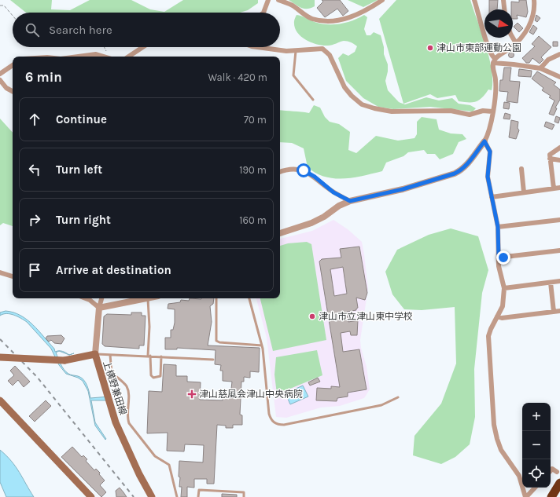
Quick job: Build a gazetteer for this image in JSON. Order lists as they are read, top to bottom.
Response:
{
  "streets": {
    "main road": ["上横野兼田線"]
  },
  "places": {
    "other": ["津山市東部運動公園", "津山市立津山東中学校"],
    "health": ["津山慈風会津山中央病院"]
  },
  "north": "right",
  "page": {
    "search": "Search here",
    "heading": ["6 min", "Walk · 420 m"],
    "list": [
      ["Continue", "70 m"],
      ["Turn left", "190 m"],
      ["Turn right", "160 m"],
      "Arrive at destination"
    ],
    "map_buttons": ["+", "−"]
  }
}
